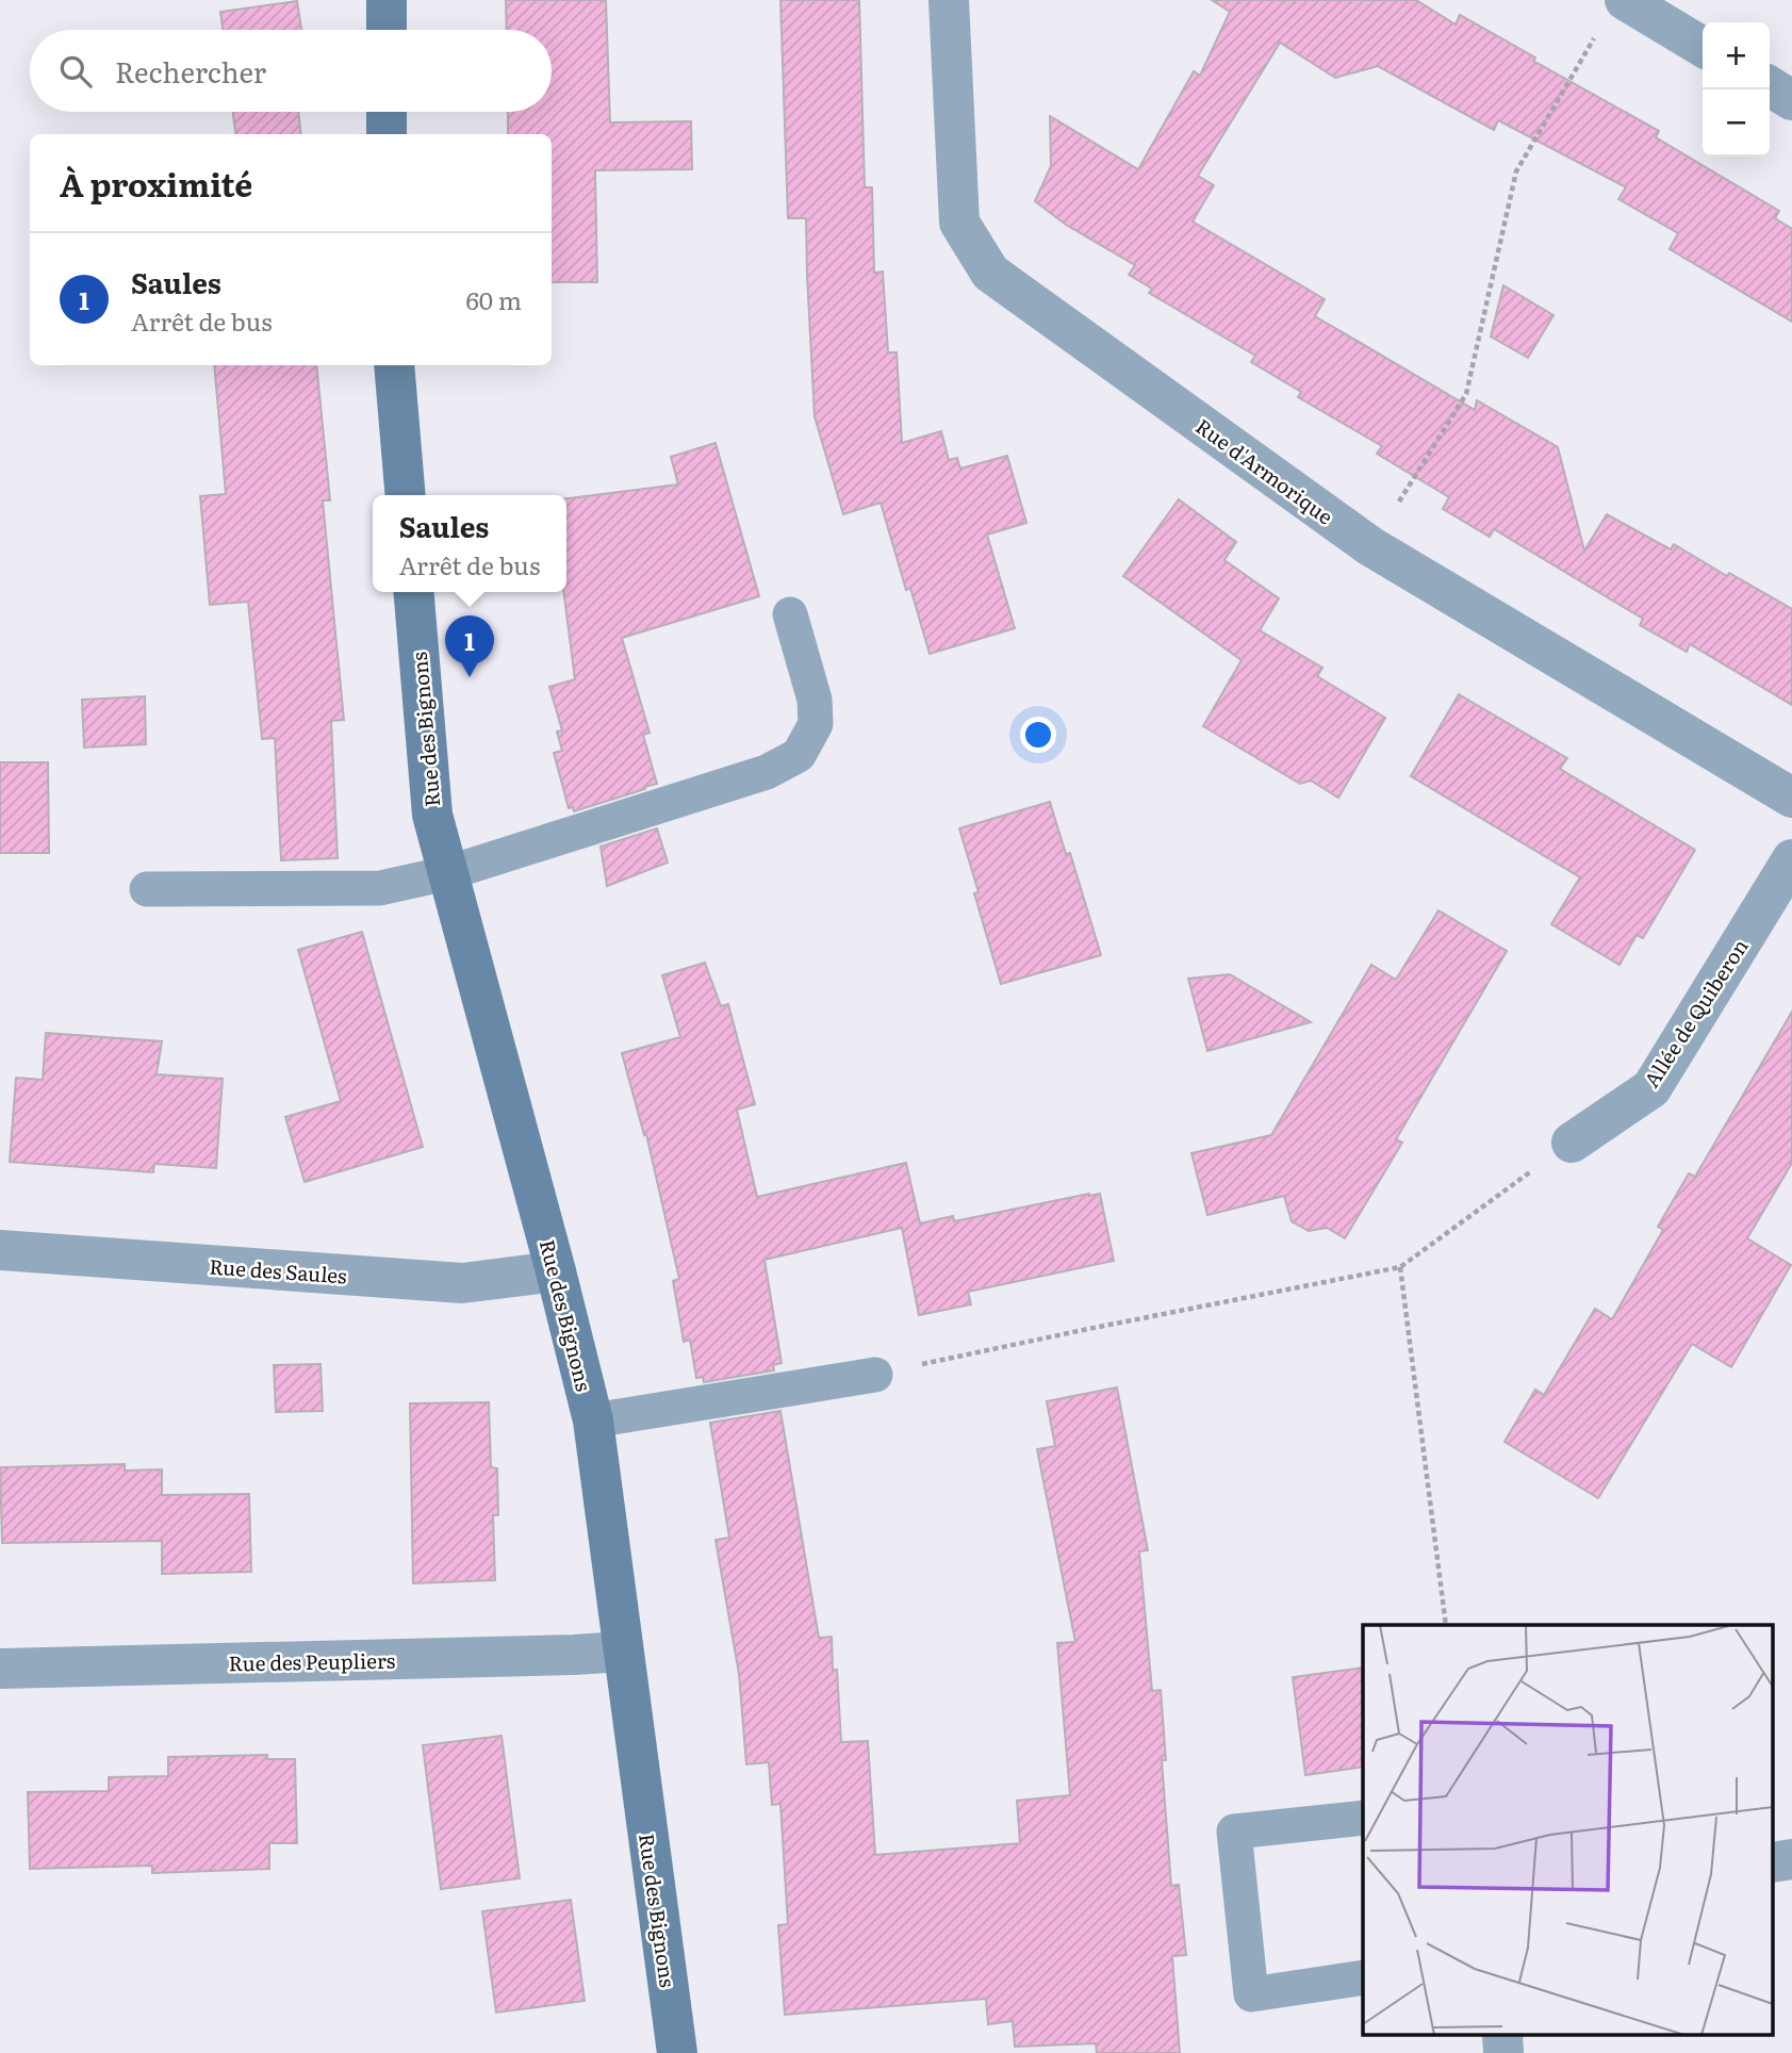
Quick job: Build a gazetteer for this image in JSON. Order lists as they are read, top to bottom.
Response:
{
  "streets": {
    "street": [
      "Rue d'Armorique",
      "Rue des Bignons",
      "Allée de Quiberon",
      "Rue des Saules",
      "Rue des Peupliers"
    ]
  },
  "crossings": [
    ["Rue des Bignons", "Rue des Saules"],
    ["Rue des Bignons", "Rue des Peupliers"]
  ],
  "page": {
    "map_buttons": ["+", "−"],
    "search": "Rechercher",
    "heading": "À proximité",
    "list": [
      {
        "mark": "1",
        "name": "Saules",
        "note": "Arrêt de bus",
        "value": "60 m"
      }
    ],
    "popup": ["Saules", "Arrêt de bus"],
    "pins": "1"
  }
}
